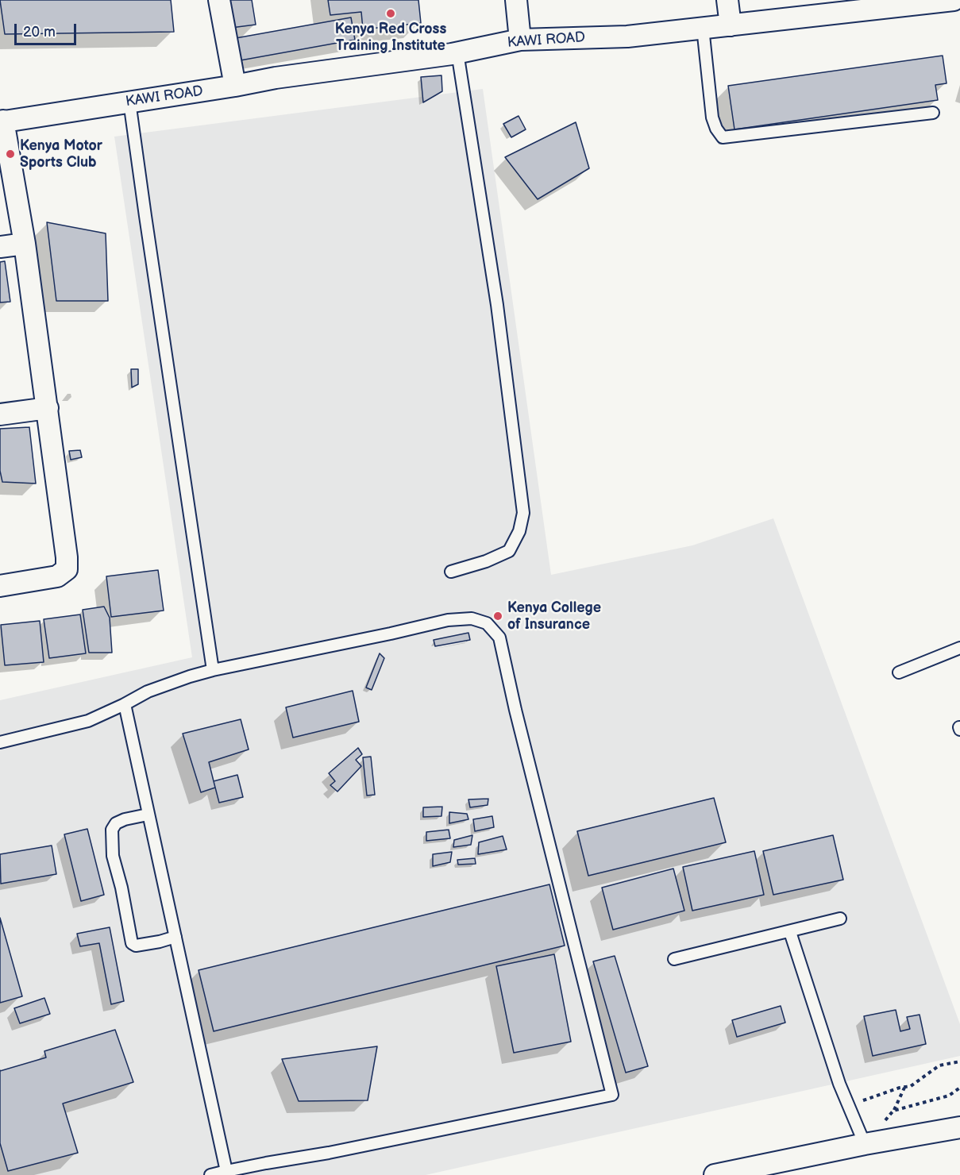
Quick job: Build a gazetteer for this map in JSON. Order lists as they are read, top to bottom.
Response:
{
  "streets": {
    "street": ["KAWI ROAD"]
  },
  "places": ["Kenya Red Cross Training Institute", "Kenya Motor Sports Club", "Kenya College of Insurance"],
  "scale_bar": "20 m"
}
